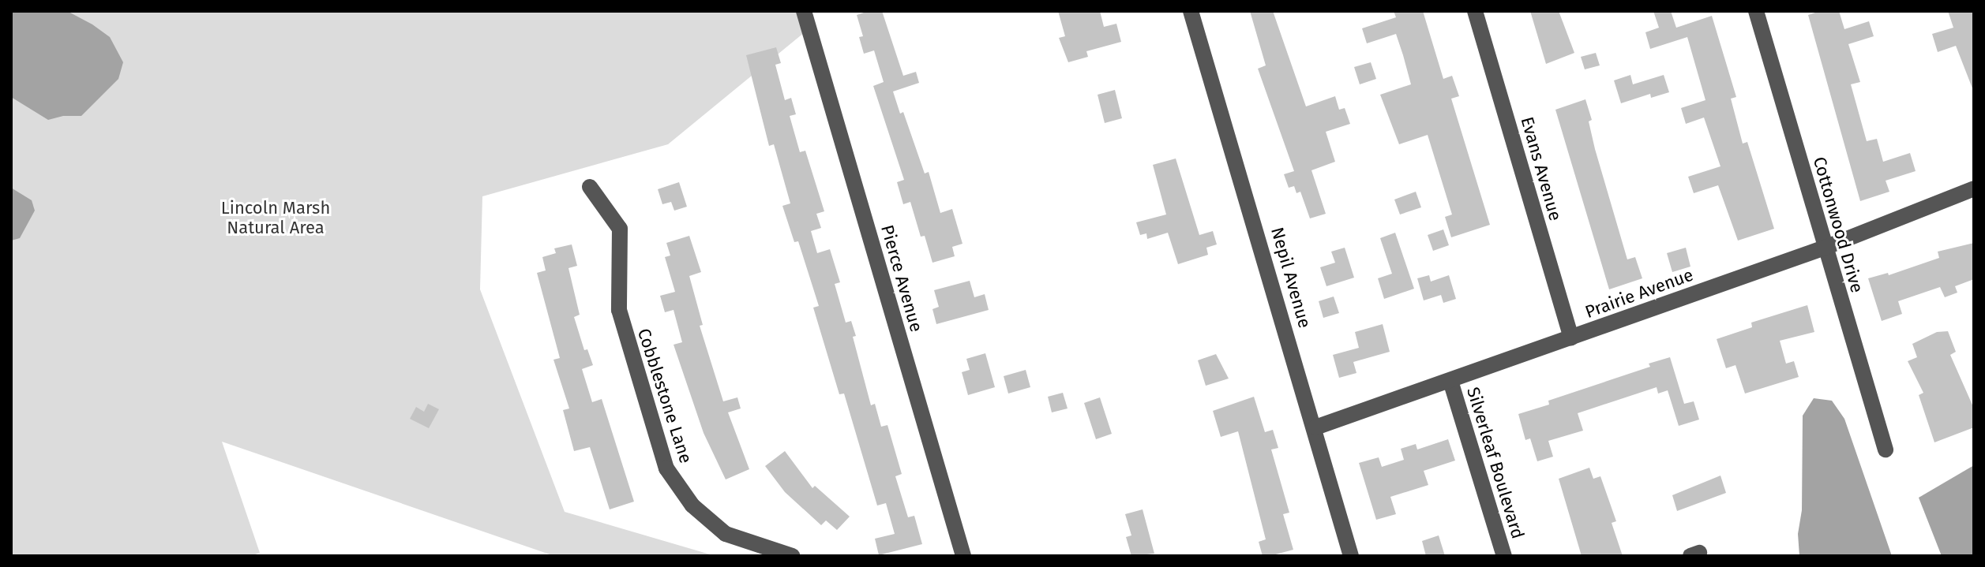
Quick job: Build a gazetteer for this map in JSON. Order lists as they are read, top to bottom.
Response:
{
  "streets": {
    "street": [
      "Evans Avenue",
      "Cottonwood Drive",
      "Nepil Avenue",
      "Pierce Avenue",
      "Prairie Avenue",
      "Cobblestone Lane",
      "Silverleaf Boulevard"
    ]
  },
  "crossings": [
    ["Evans Avenue", "Prairie Avenue"],
    ["Cottonwood Drive", "Prairie Avenue"],
    ["Nepil Avenue", "Prairie Avenue"],
    ["Prairie Avenue", "Silverleaf Boulevard"]
  ],
  "parks": ["Lincoln Marsh Natural Area"]
}
